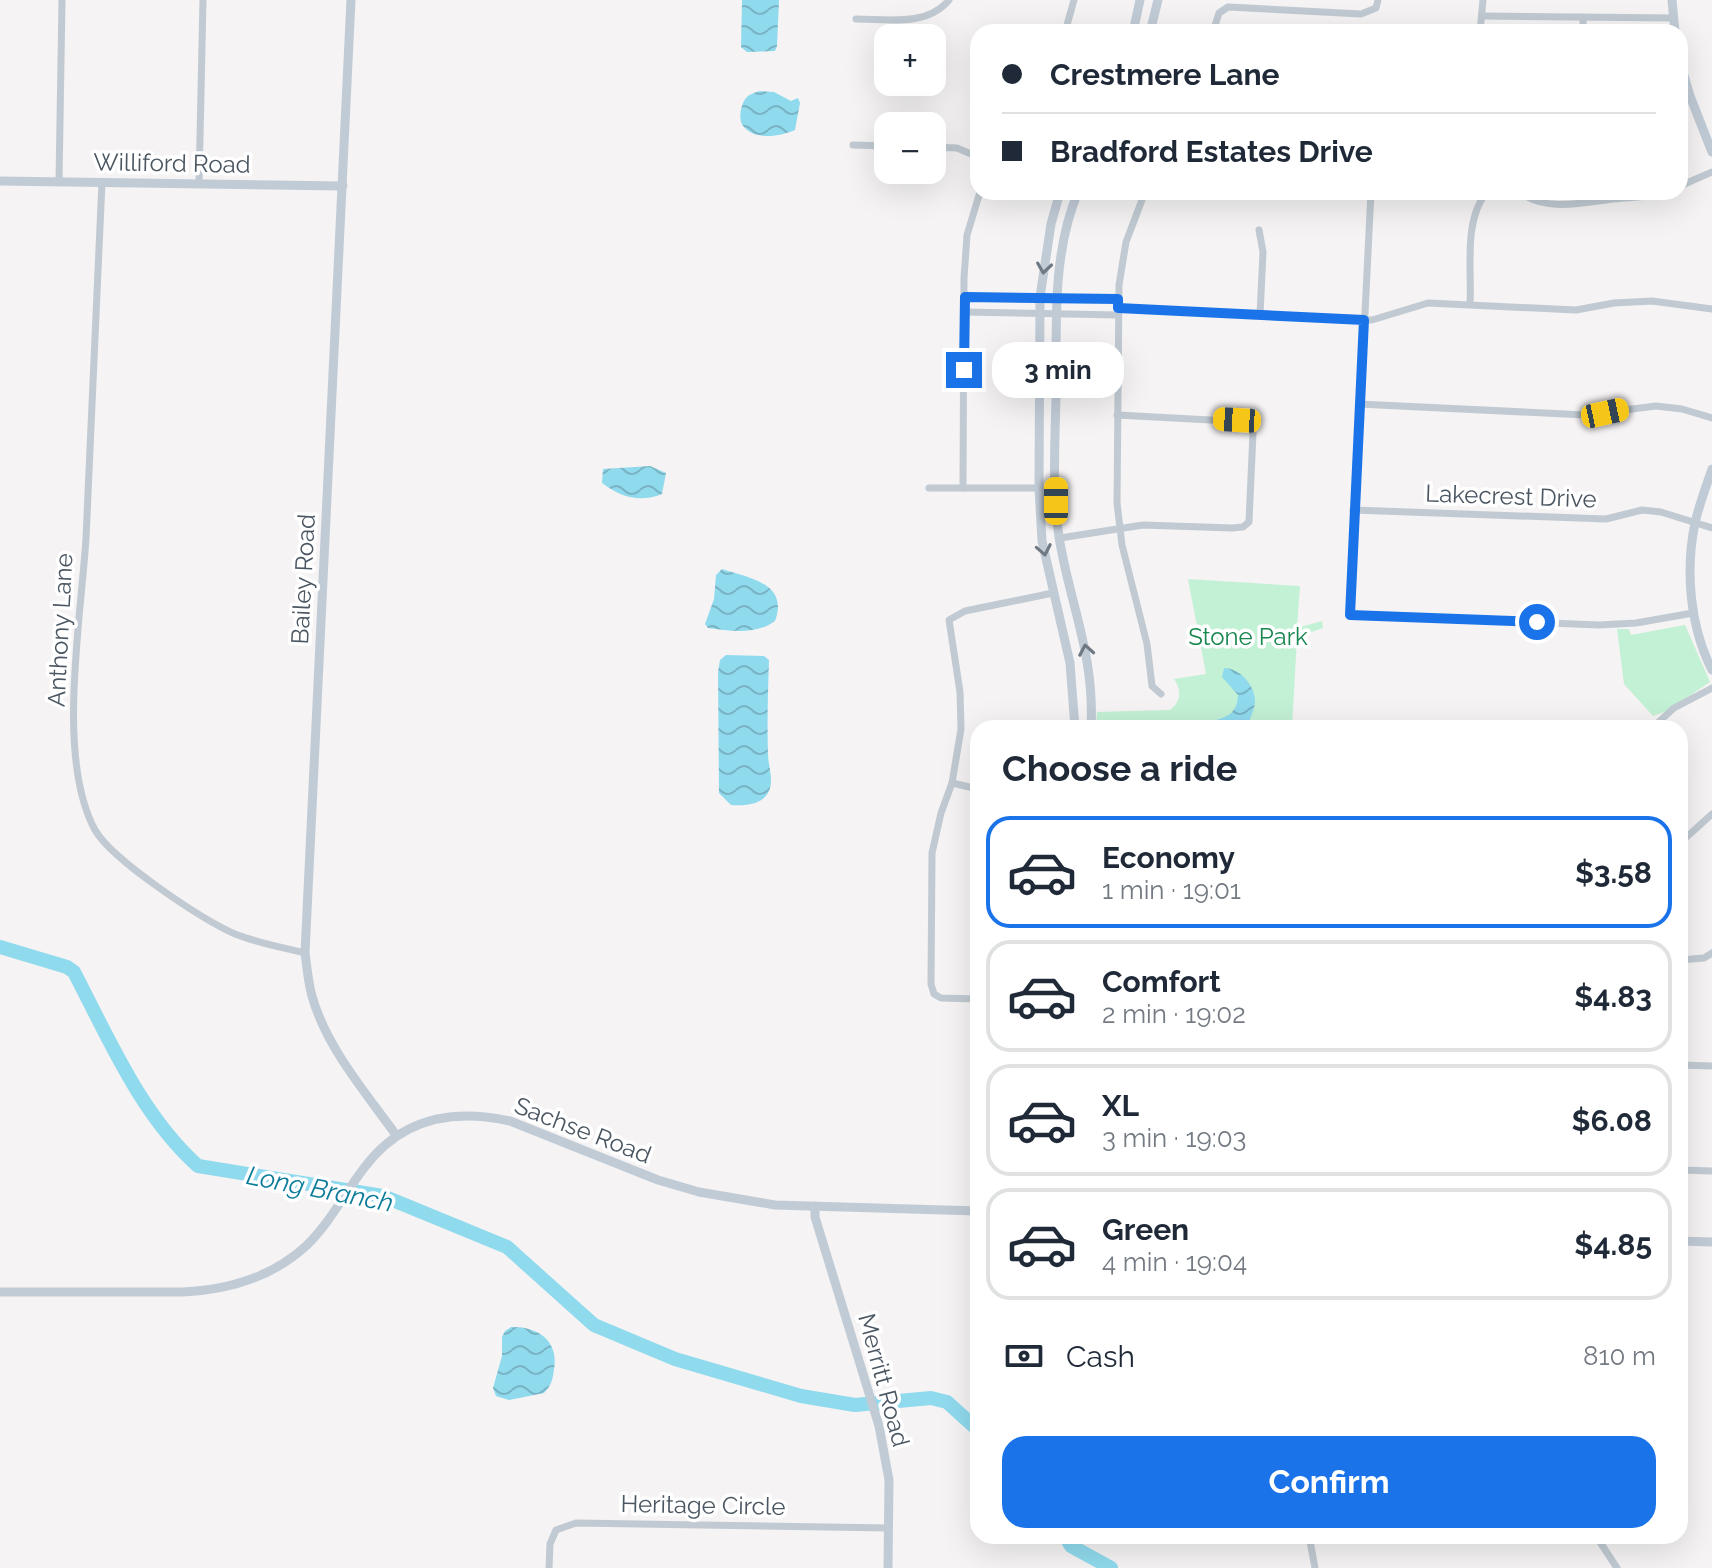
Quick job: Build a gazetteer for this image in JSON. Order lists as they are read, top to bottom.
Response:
{
  "streets": {
    "main road": [
      "Williford Road",
      "Bailey Road",
      "Sachse Road",
      "Merritt Road"
    ],
    "street": ["Lakecrest Drive", "Anthony Lane", "Heritage Circle"]
  },
  "crossings": [
    ["Williford Road", "Bailey Road"],
    ["Williford Road", "Anthony Lane"],
    ["Bailey Road", "Anthony Lane"],
    ["Bailey Road", "Sachse Road"],
    ["Sachse Road", "Merritt Road"],
    ["Merritt Road", "Heritage Circle"]
  ],
  "water": ["Long Branch"],
  "parks": ["Stone Park"],
  "page": {
    "map_buttons": ["+", "−"],
    "banner": ["Crestmere Lane", "Bradford Estates Drive"],
    "bubble": "3 min",
    "heading": "Choose a ride",
    "list": [
      {
        "name": "Economy",
        "note": "1 min · 19:01",
        "value": "$3.58"
      },
      {
        "name": "Comfort",
        "note": "2 min · 19:02",
        "value": "$4.83"
      },
      {
        "name": "XL",
        "note": "3 min · 19:03",
        "value": "$6.08"
      },
      {
        "name": "Green",
        "note": "4 min · 19:04",
        "value": "$4.85"
      }
    ],
    "pay": ["Cash", "810 m"],
    "buttons": "Confirm"
  }
}
